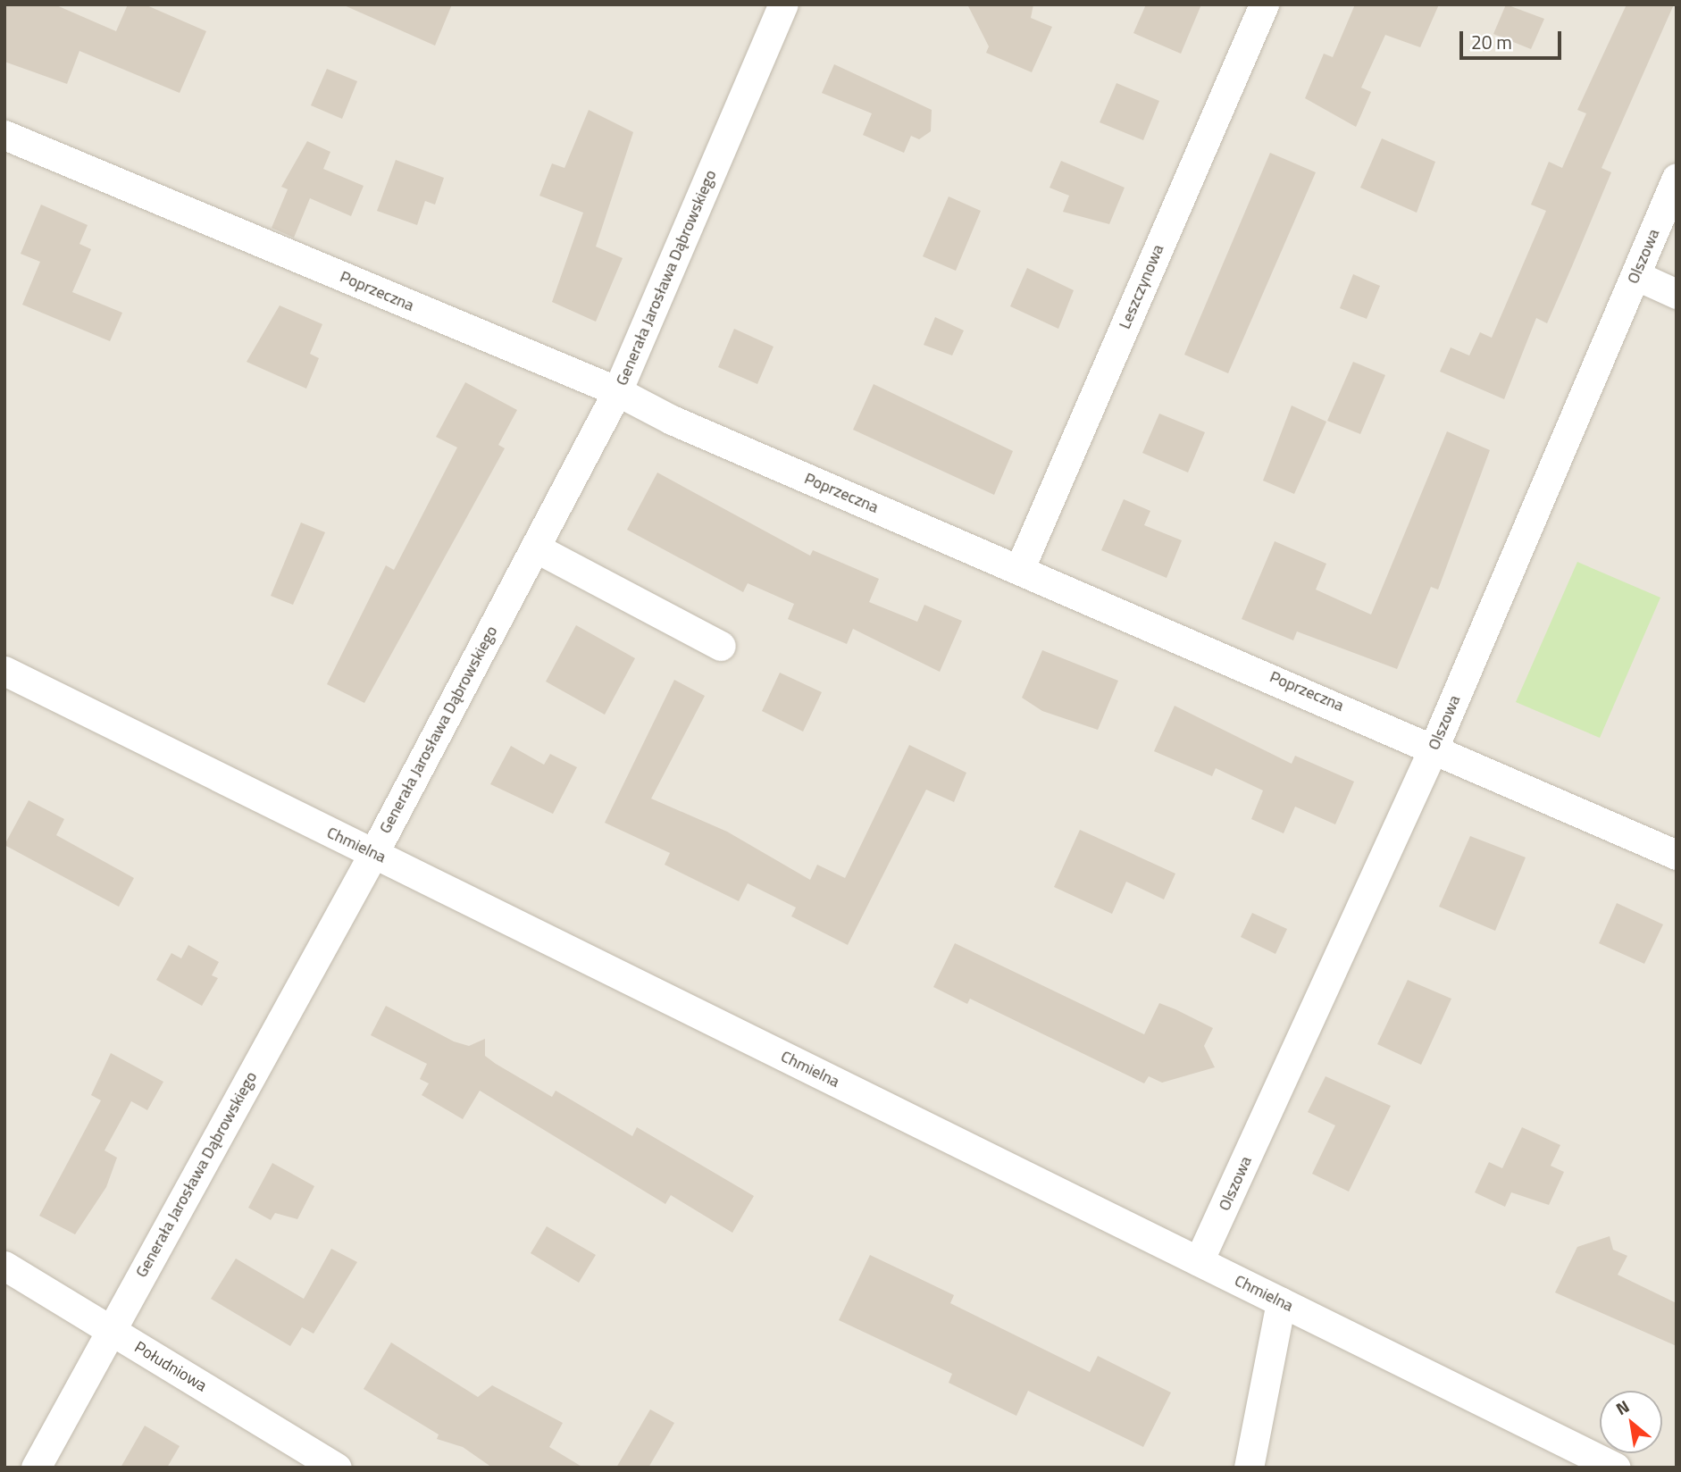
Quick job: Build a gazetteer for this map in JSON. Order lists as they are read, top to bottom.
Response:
{
  "streets": {
    "street": [
      "Olszowa",
      "Generała Jarosława Dąbrowskiego",
      "Leszczynowa",
      "Poprzeczna",
      "Chmielna",
      "Południowa"
    ]
  },
  "crossings": [
    ["Olszowa", "Poprzeczna"],
    ["Olszowa", "Chmielna"],
    ["Generała Jarosława Dąbrowskiego", "Poprzeczna"],
    ["Generała Jarosława Dąbrowskiego", "Chmielna"],
    ["Generała Jarosława Dąbrowskiego", "Południowa"],
    ["Leszczynowa", "Poprzeczna"]
  ],
  "scale_bar": "20 m",
  "north": "top left"
}
